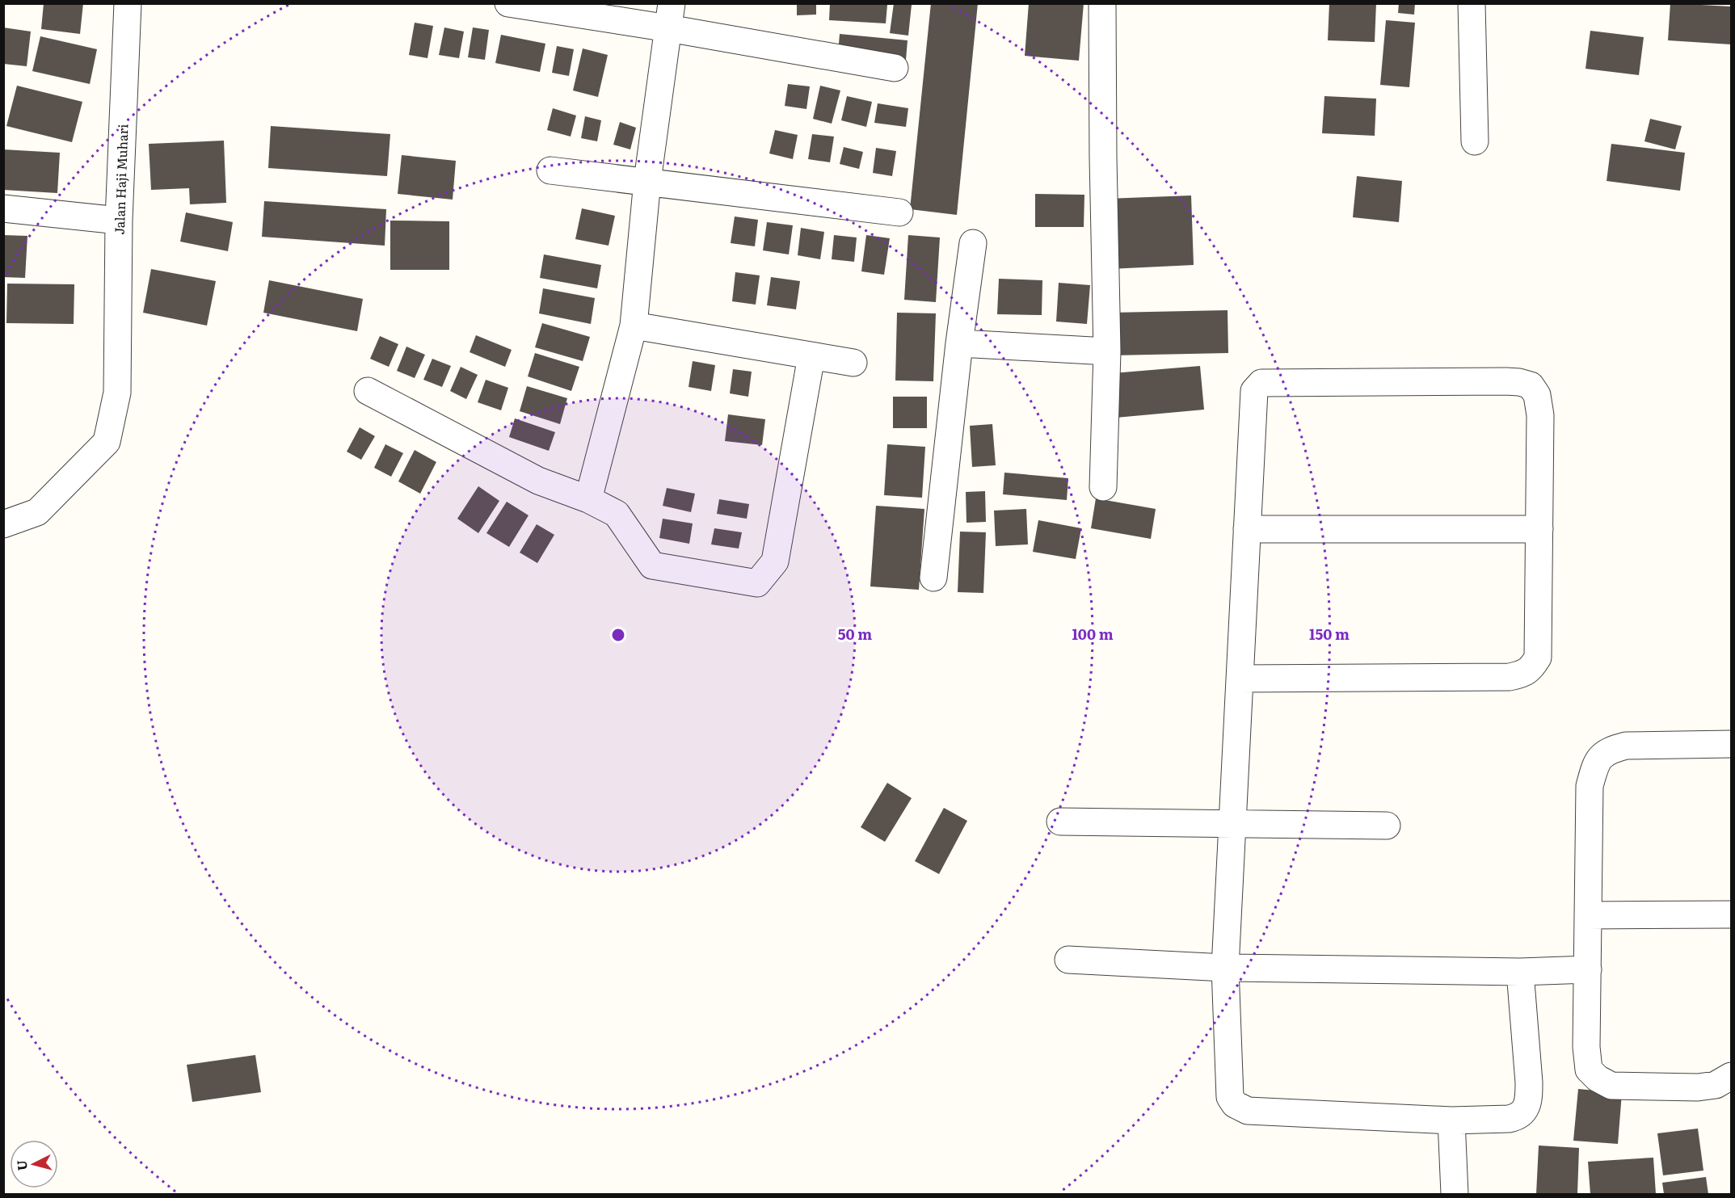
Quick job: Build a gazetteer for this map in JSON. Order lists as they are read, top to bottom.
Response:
{
  "streets": {
    "street": ["Jalan Haji Muhari"]
  },
  "north": "left",
  "rings": ["50 m", "100 m", "150 m"]
}
